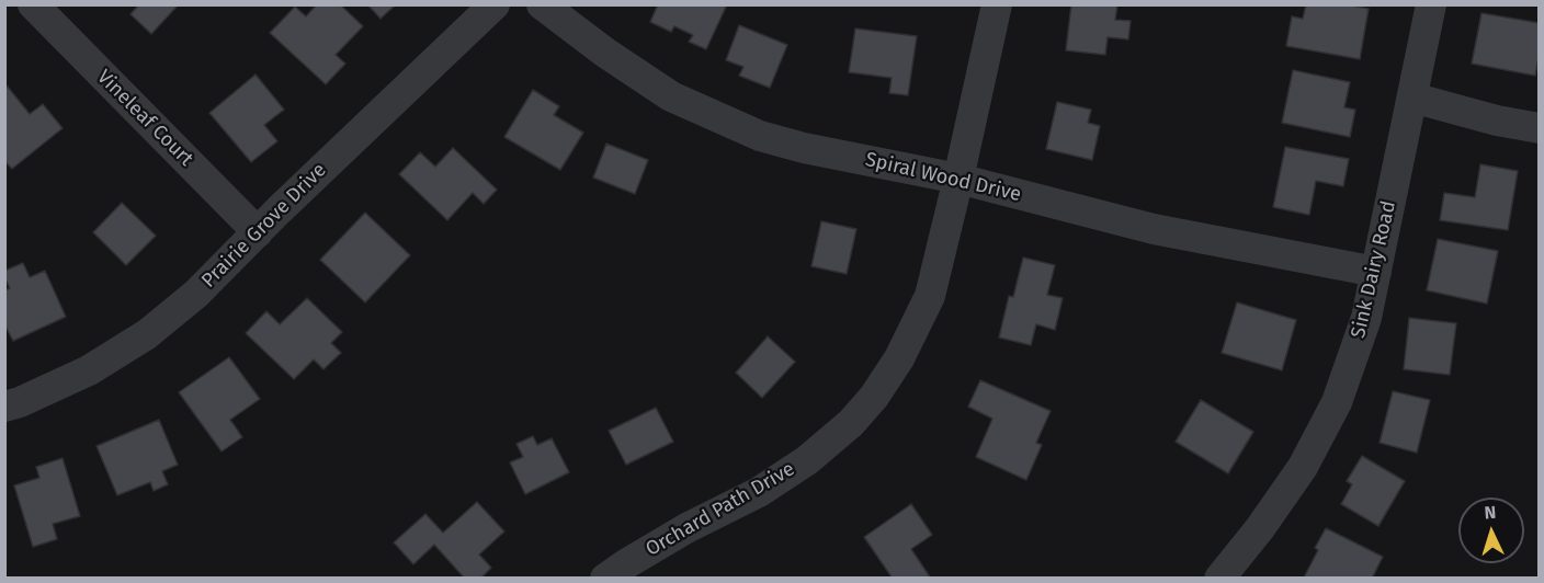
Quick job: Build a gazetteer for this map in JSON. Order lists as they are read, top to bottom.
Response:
{
  "streets": {
    "street": [
      "Vineleaf Court",
      "Spiral Wood Drive",
      "Prairie Grove Drive",
      "Sink Dairy Road",
      "Orchard Path Drive"
    ]
  },
  "crossings": [
    ["Vineleaf Court", "Prairie Grove Drive"],
    ["Spiral Wood Drive", "Sink Dairy Road"],
    ["Spiral Wood Drive", "Orchard Path Drive"]
  ],
  "north": "top"
}
